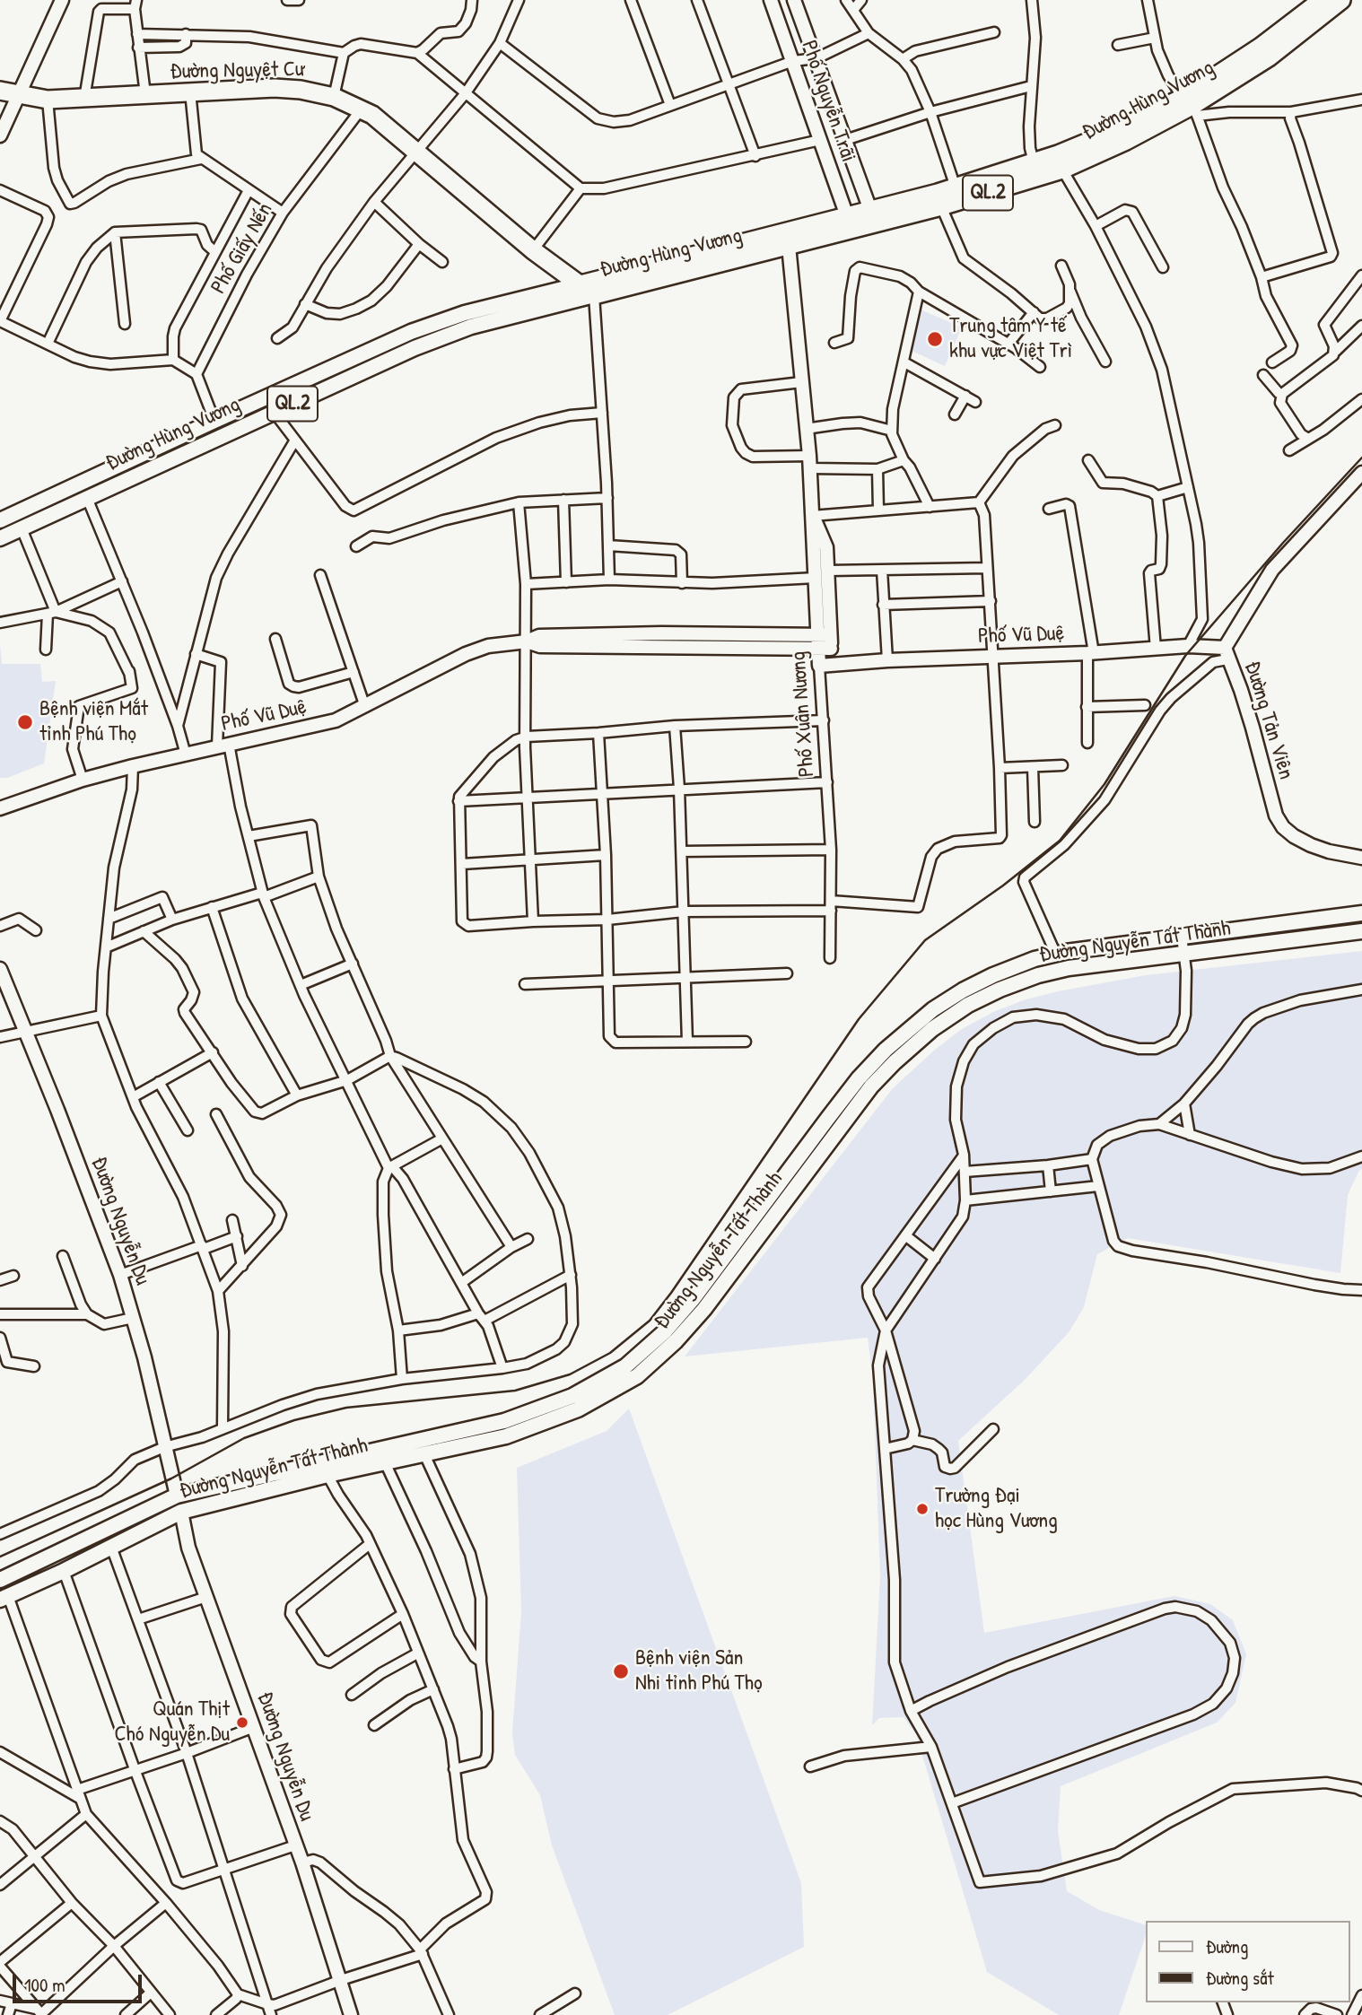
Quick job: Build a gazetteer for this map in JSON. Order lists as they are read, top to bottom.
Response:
{
  "streets": {
    "highway": ["Đường Nguyệt Cư", "Đường Hùng Vương", "QL.2"],
    "main road": ["Đường Nguyễn Tất Thành"],
    "street": [
      "Phố Nguyễn Trãi",
      "Phố Giấy Nến",
      "Phố Vũ Duệ",
      "Phố Xuân Nương",
      "Đường Tản Viên",
      "Đường Nguyễn Du"
    ]
  },
  "crossings": [
    ["Đường Nguyệt Cư", "Đường Hùng Vương"],
    ["Đường Nguyệt Cư", "Phố Giấy Nến"],
    ["Đường Hùng Vương", "Phố Nguyễn Trãi"],
    ["Đường Hùng Vương", "Phố Xuân Nương"],
    ["Phố Vũ Duệ", "Phố Xuân Nương"],
    ["Phố Vũ Duệ", "Đường Tản Viên"],
    ["Đường Nguyễn Tất Thành", "Đường Nguyễn Du"]
  ],
  "places": [
    "Trung tâm Y tế khu vực Việt Trì",
    "Bệnh viện Mắt tỉnh Phú Thọ",
    "Trường Đại học Hùng Vương",
    "Bệnh viện Sản Nhi tỉnh Phú Thọ",
    "Quán Thịt Chó Nguyễn Du"
  ],
  "legend": ["Đường", "Đường sắt"],
  "scale_bar": "100 m"
}
